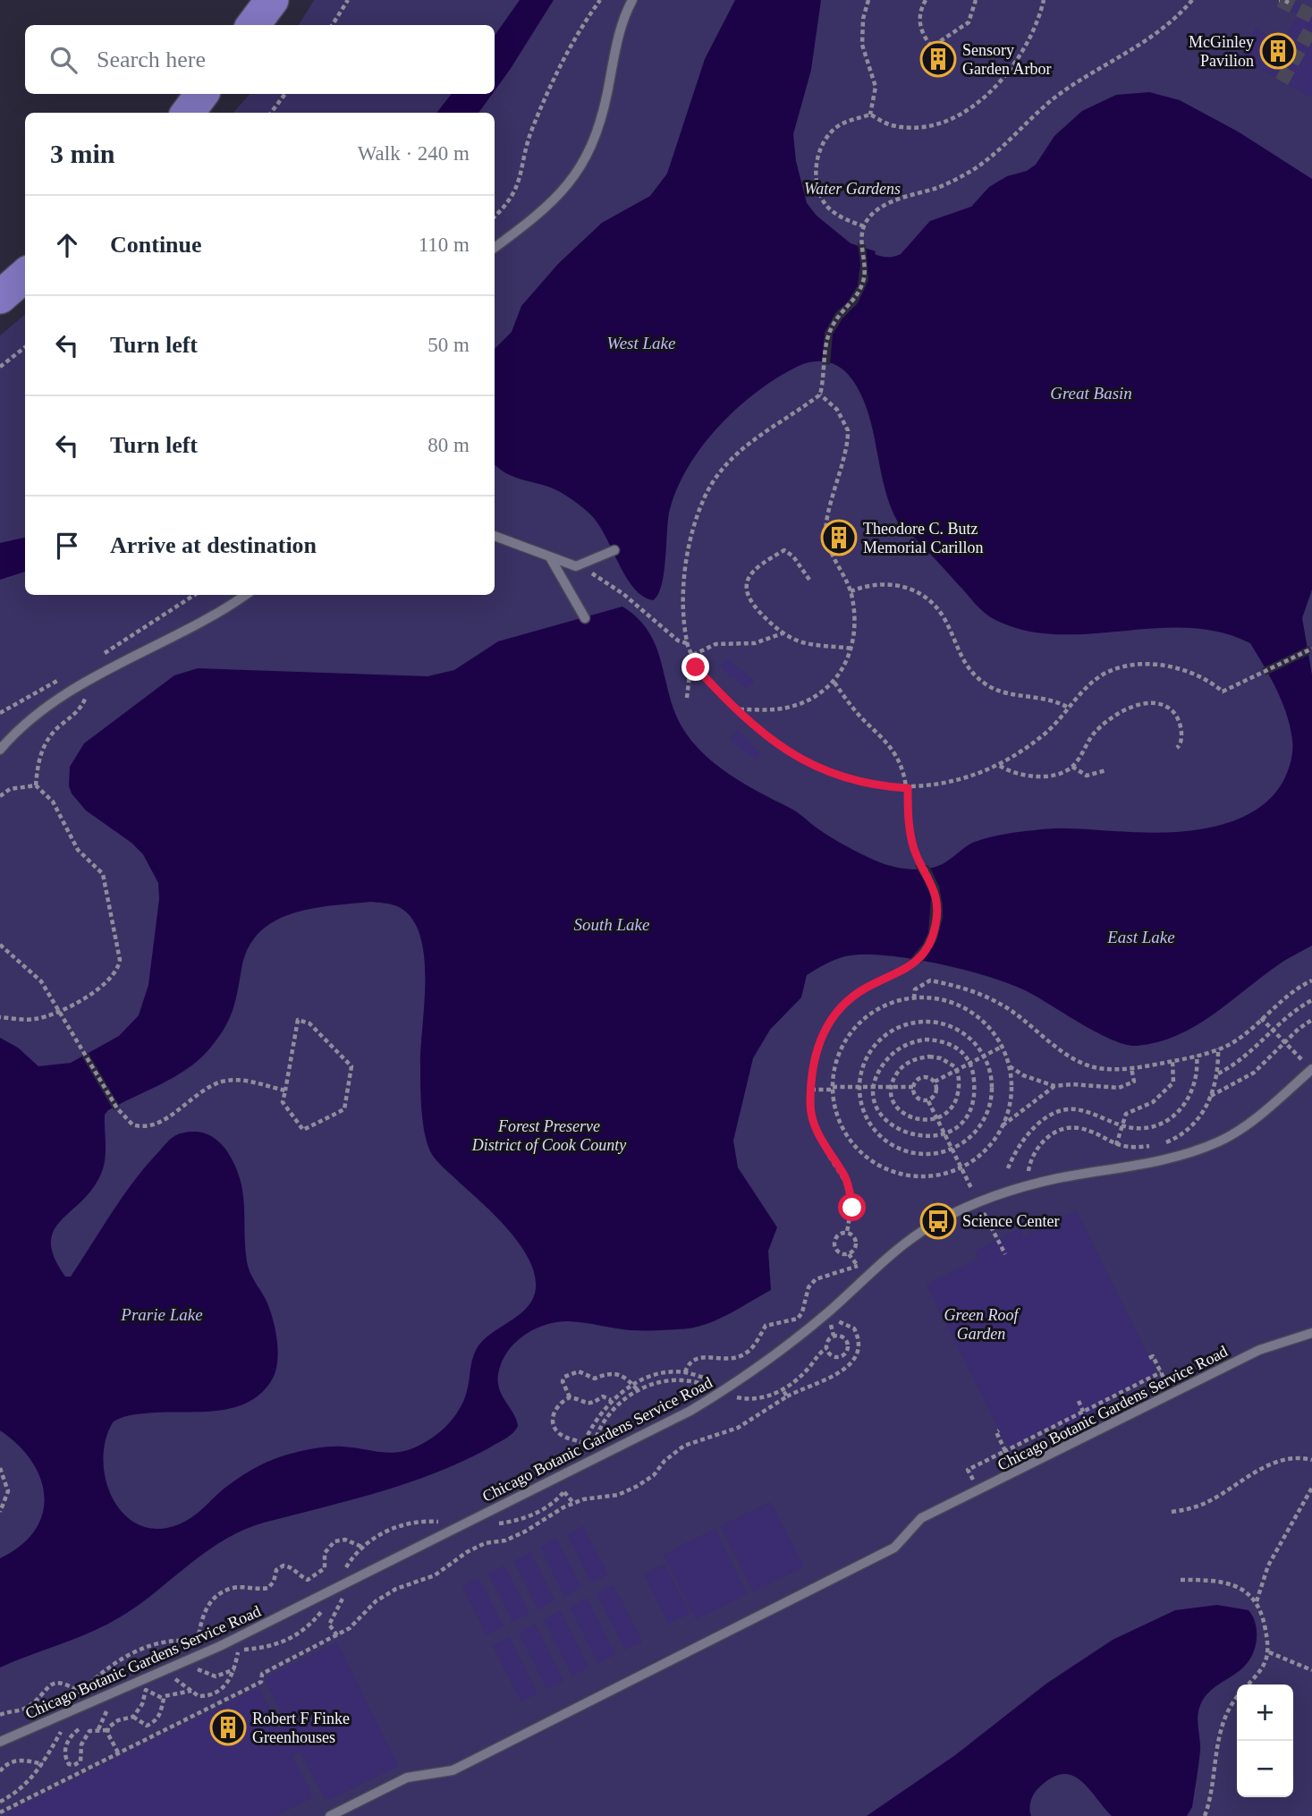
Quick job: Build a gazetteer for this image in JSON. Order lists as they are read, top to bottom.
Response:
{
  "streets": {
    "lane": ["Chicago Botanic Gardens Service Road"]
  },
  "water": [
    "West Lake",
    "Great Basin",
    "South Lake",
    "East Lake",
    "Prarie Lake"
  ],
  "parks": ["Water Gardens", "Forest Preserve District of Cook County", "Green Roof Garden"],
  "places": {
    "building": [
      "McGinley Pavilion",
      "Sensory Garden Arbor",
      "Theodore C. Butz Memorial Carillon",
      "Robert F Finke Greenhouses"
    ],
    "bus stop": ["Science Center"]
  },
  "page": {
    "search": "Search here",
    "heading": ["3 min", "Walk · 240 m"],
    "list": [
      ["Continue", "110 m"],
      ["Turn left", "50 m"],
      ["Turn left", "80 m"],
      "Arrive at destination"
    ],
    "map_buttons": ["+", "−"]
  }
}
